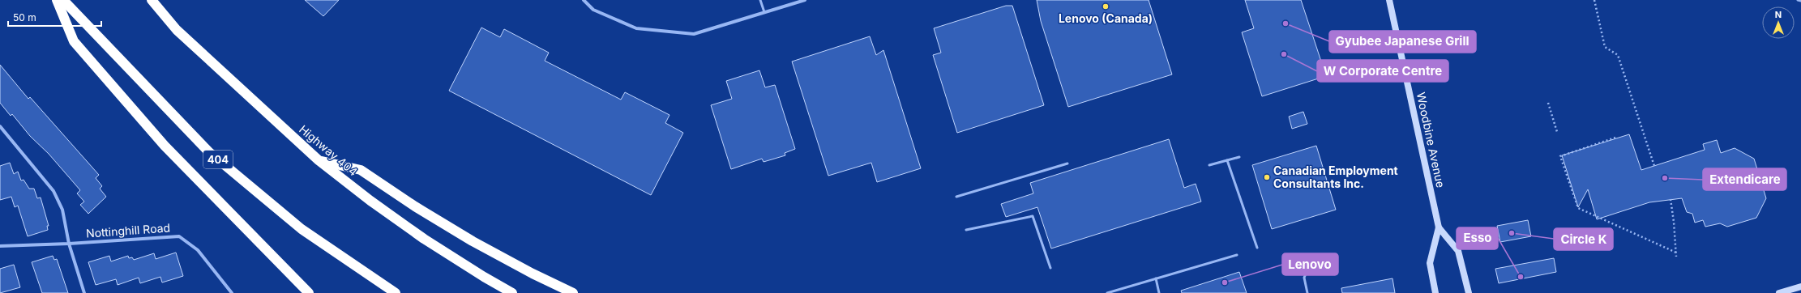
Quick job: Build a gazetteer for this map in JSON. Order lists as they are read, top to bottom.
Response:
{
  "streets": {
    "highway": ["Highway 404", "404"],
    "main road": ["Woodbine Avenue"],
    "street": ["Nottinghill Road"]
  },
  "places": [
    "Lenovo (Canada)",
    "Gyubee Japanese Grill",
    "W Corporate Centre",
    "Canadian Employment Consultants Inc.",
    "Extendicare",
    "Circle K",
    "Esso",
    "Lenovo"
  ],
  "scale_bar": "50 m",
  "north": "top"
}
